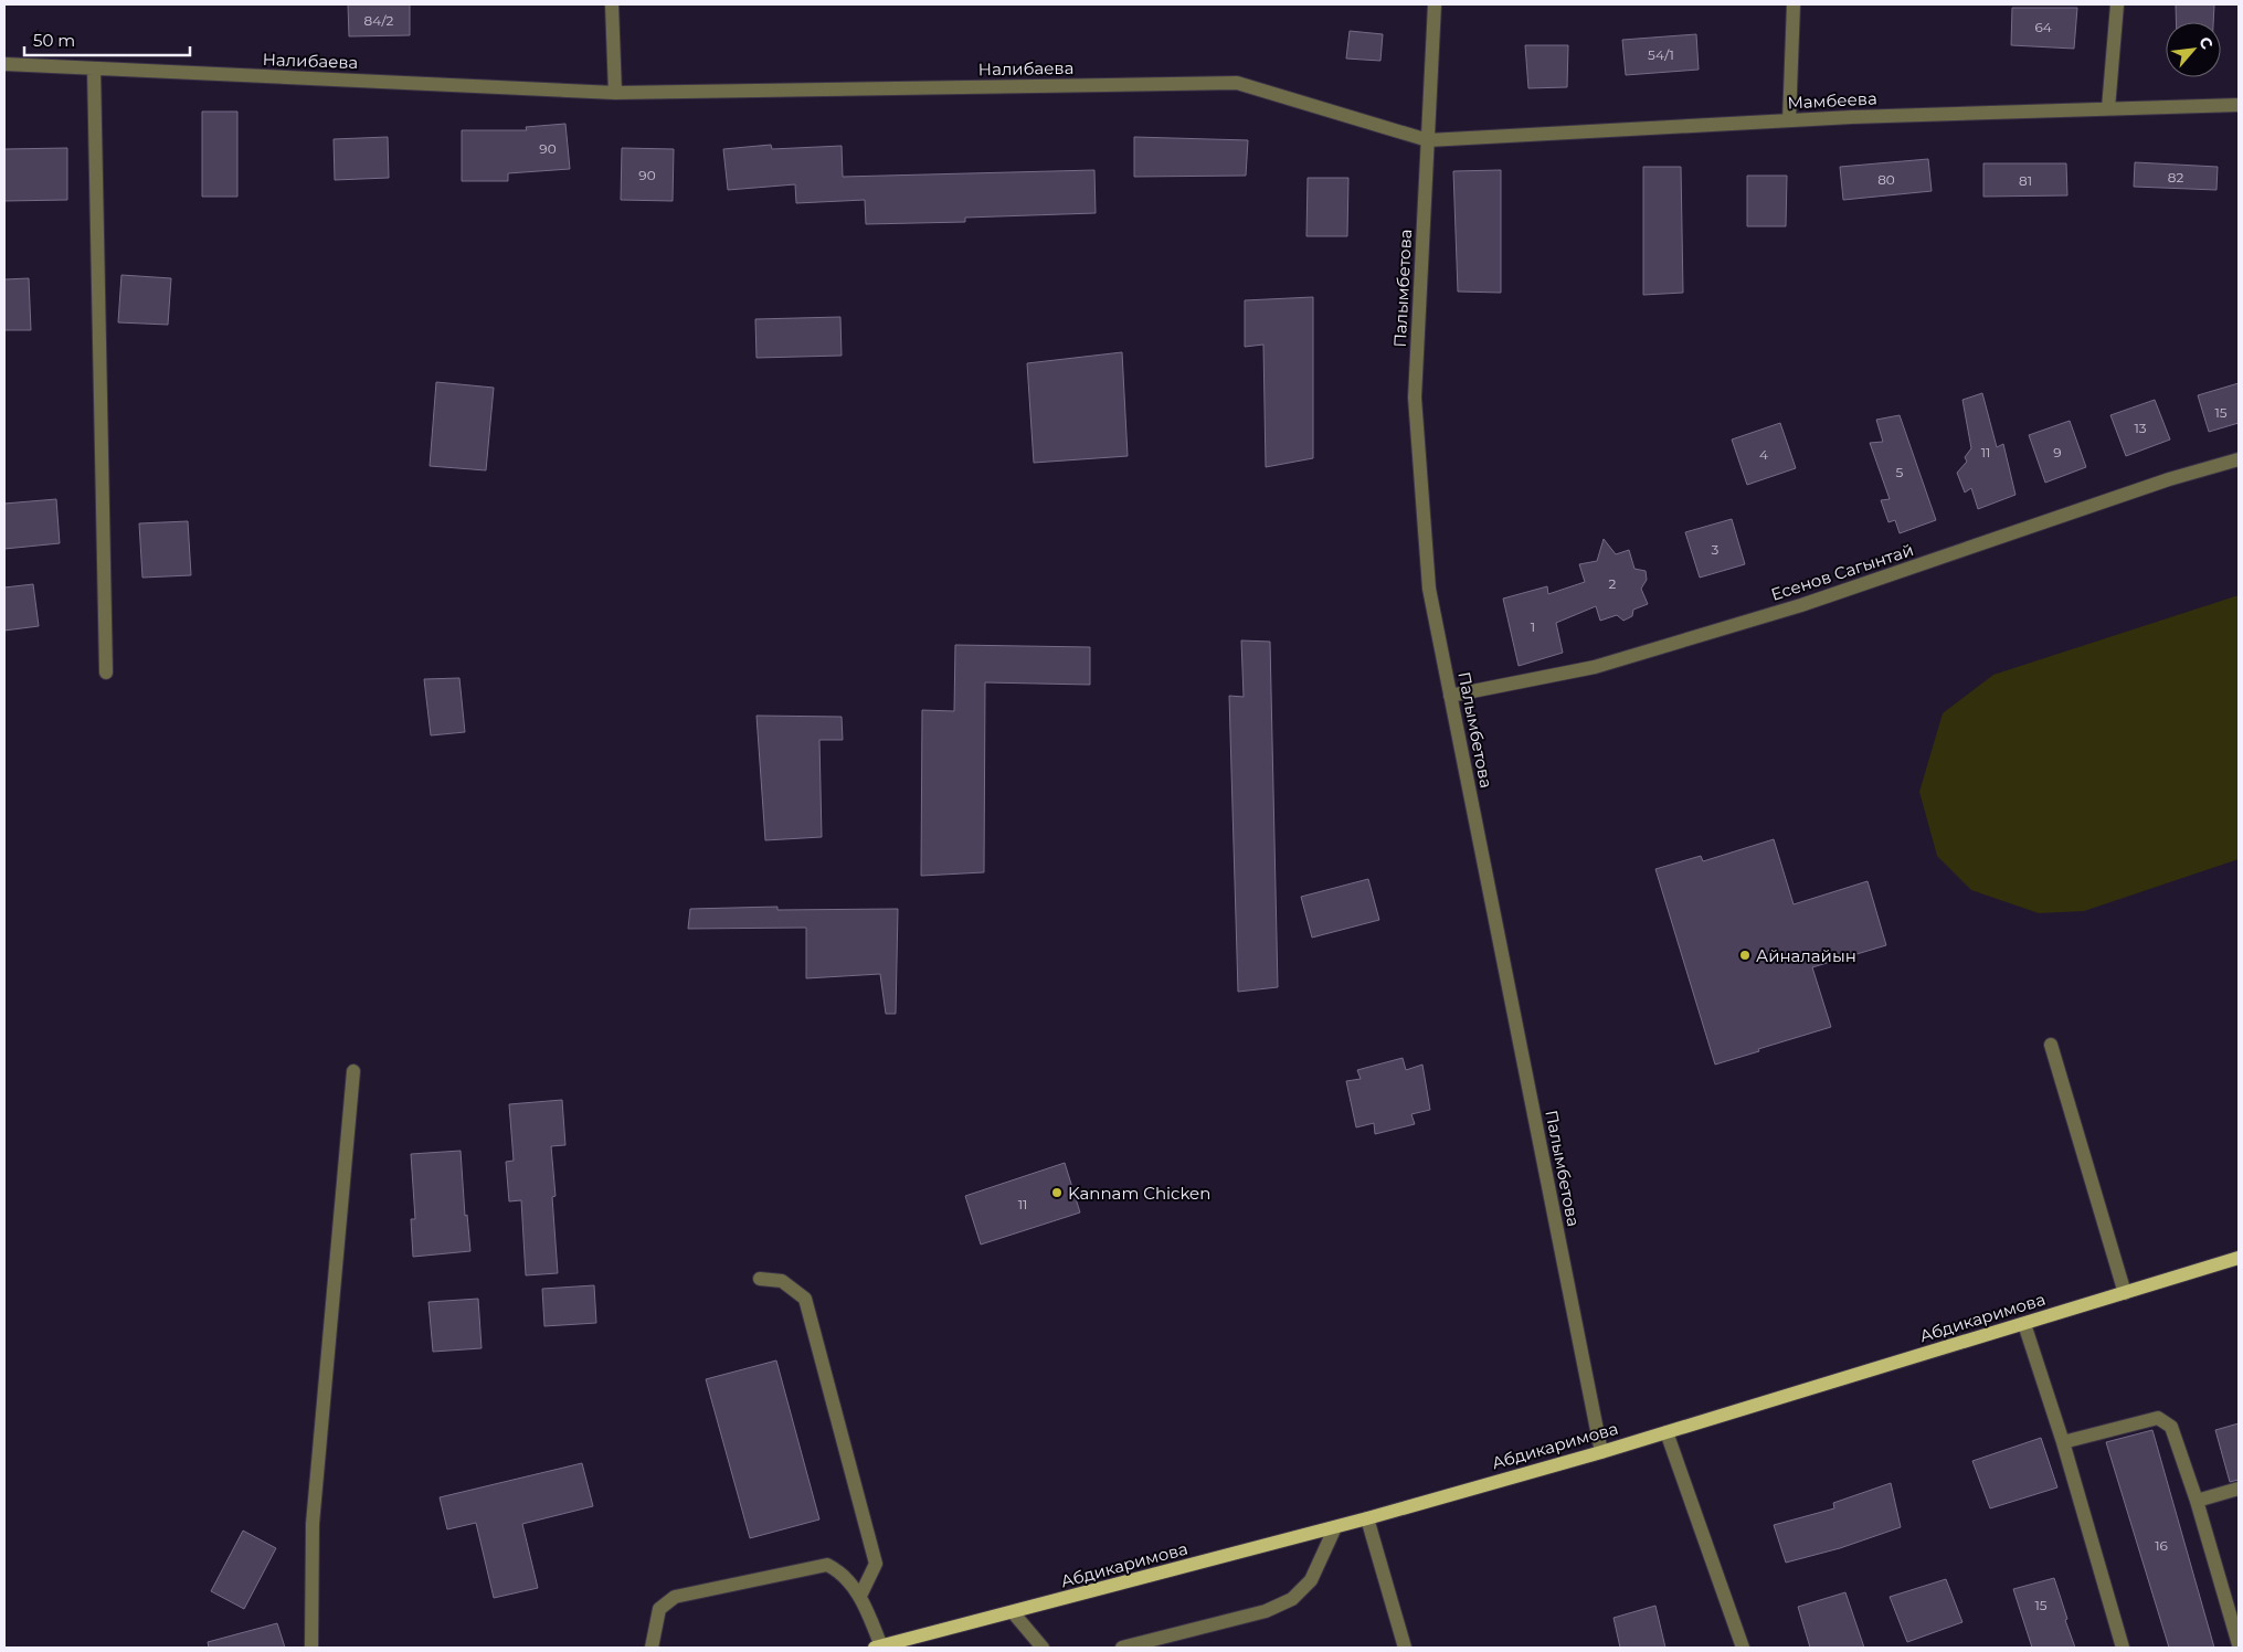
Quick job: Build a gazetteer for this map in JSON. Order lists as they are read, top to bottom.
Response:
{
  "streets": {
    "main road": ["Абдикаримова"],
    "street": [
      "Налибаева",
      "Мамбеева",
      "Палымбетова",
      "Есенов Сагынтай"
    ]
  },
  "crossings": [
    ["Налибаева", "Мамбеева"],
    ["Налибаева", "Палымбетова"],
    ["Мамбеева", "Палымбетова"],
    ["Палымбетова", "Есенов Сагынтай"],
    ["Палымбетова", "Абдикаримова"]
  ],
  "places": ["Айналайын", "Kannam Chicken"],
  "house_numbers": [
    "84/2",
    "64",
    "54/1",
    "90",
    "90",
    "82",
    "80",
    "81",
    "15",
    "13",
    "11",
    "9",
    "4",
    "5",
    "3",
    "2",
    "1",
    "11",
    "16",
    "15"
  ],
  "scale_bar": "50 m",
  "north": "top right"
}
